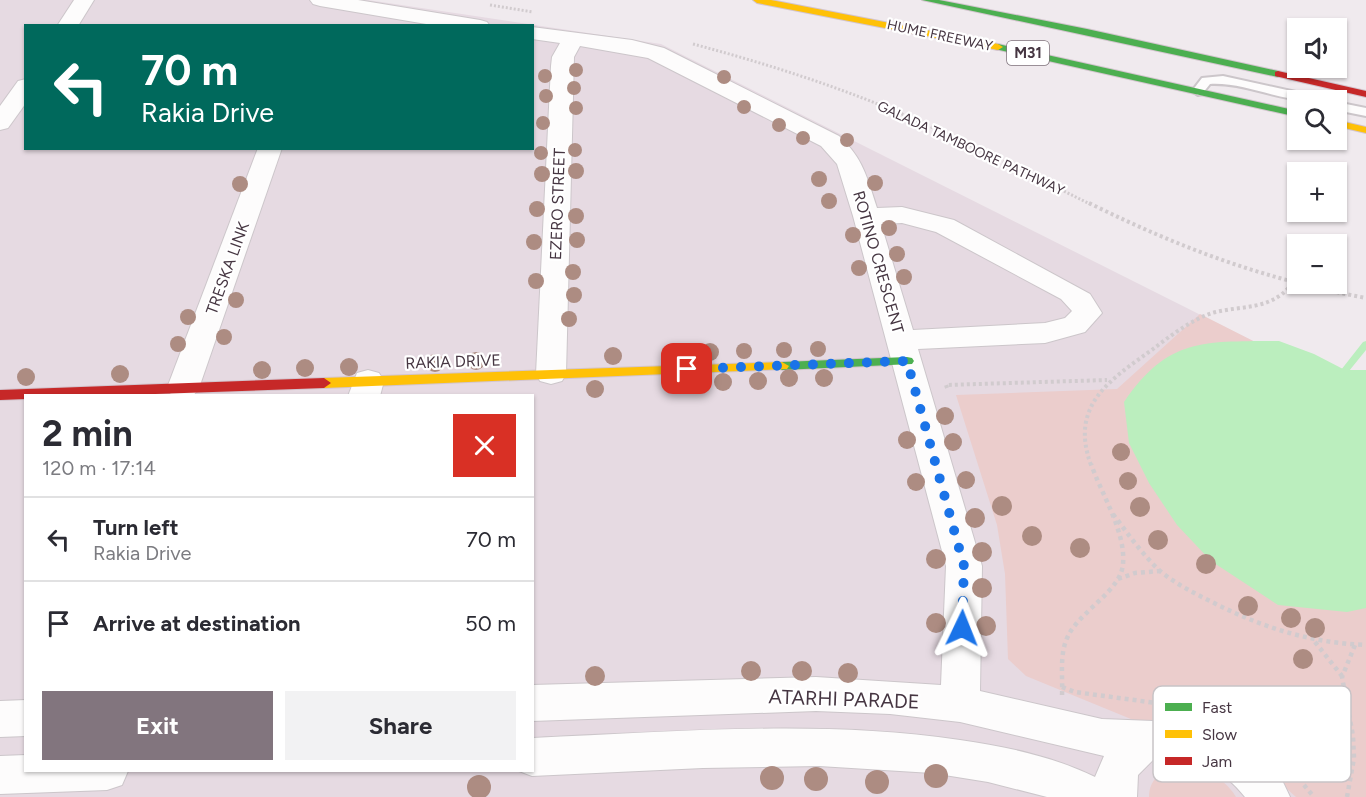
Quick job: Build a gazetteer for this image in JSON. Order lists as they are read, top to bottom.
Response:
{
  "streets": {
    "main road": ["HUME FREEWAY", "M31", "RAKIA DRIVE"],
    "street": [
      "EZERO STREET",
      "ROTINO CRESCENT",
      "TRESKA LINK",
      "ATARHI PARADE"
    ],
    "path": ["GALADA TAMBOORE PATHWAY"]
  },
  "crossings": [
    ["EZERO STREET", "ROTINO CRESCENT"],
    ["EZERO STREET", "RAKIA DRIVE"],
    ["ROTINO CRESCENT", "RAKIA DRIVE"],
    ["ROTINO CRESCENT", "ATARHI PARADE"],
    ["TRESKA LINK", "RAKIA DRIVE"]
  ],
  "legend": ["Fast", "Slow", "Jam"],
  "page": {
    "map_buttons": ["+", "−"],
    "turn": ["70 m", "Rakia Drive"],
    "heading": ["2 min", "120 m · 17:14"],
    "list": [
      {
        "name": "Turn left",
        "note": "Rakia Drive",
        "value": "70 m"
      },
      {
        "name": "Arrive at destination",
        "value": "50 m"
      }
    ],
    "buttons": ["Exit", "Share"]
  }
}
